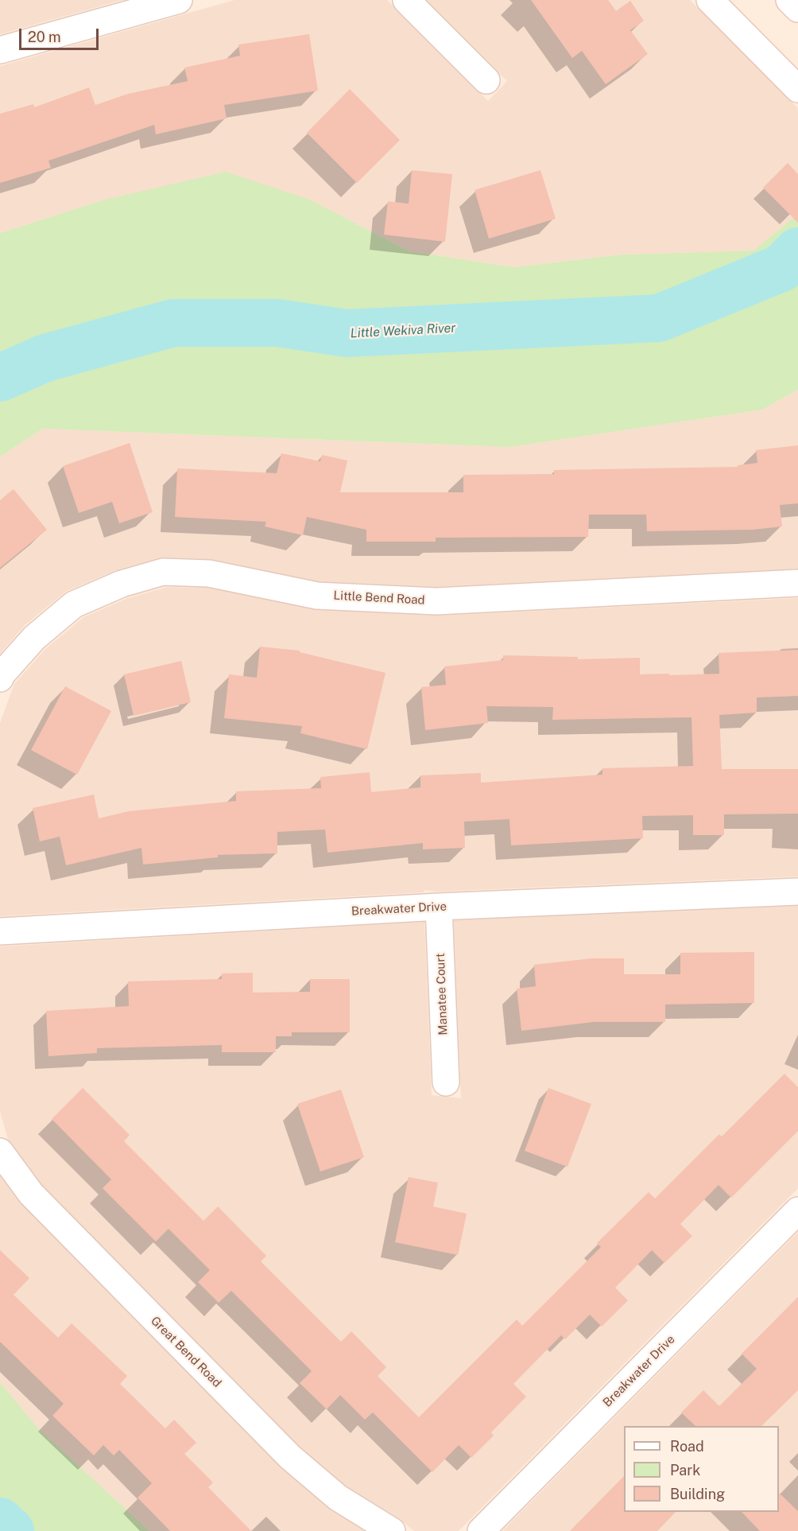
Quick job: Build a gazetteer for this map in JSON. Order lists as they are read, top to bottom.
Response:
{
  "streets": {
    "street": [
      "Little Bend Road",
      "Breakwater Drive",
      "Manatee Court",
      "Great Bend Road"
    ]
  },
  "crossings": [
    ["Breakwater Drive", "Manatee Court"]
  ],
  "water": ["Little Wekiva River"],
  "legend": ["Road", "Park", "Building"],
  "scale_bar": "20 m"
}
